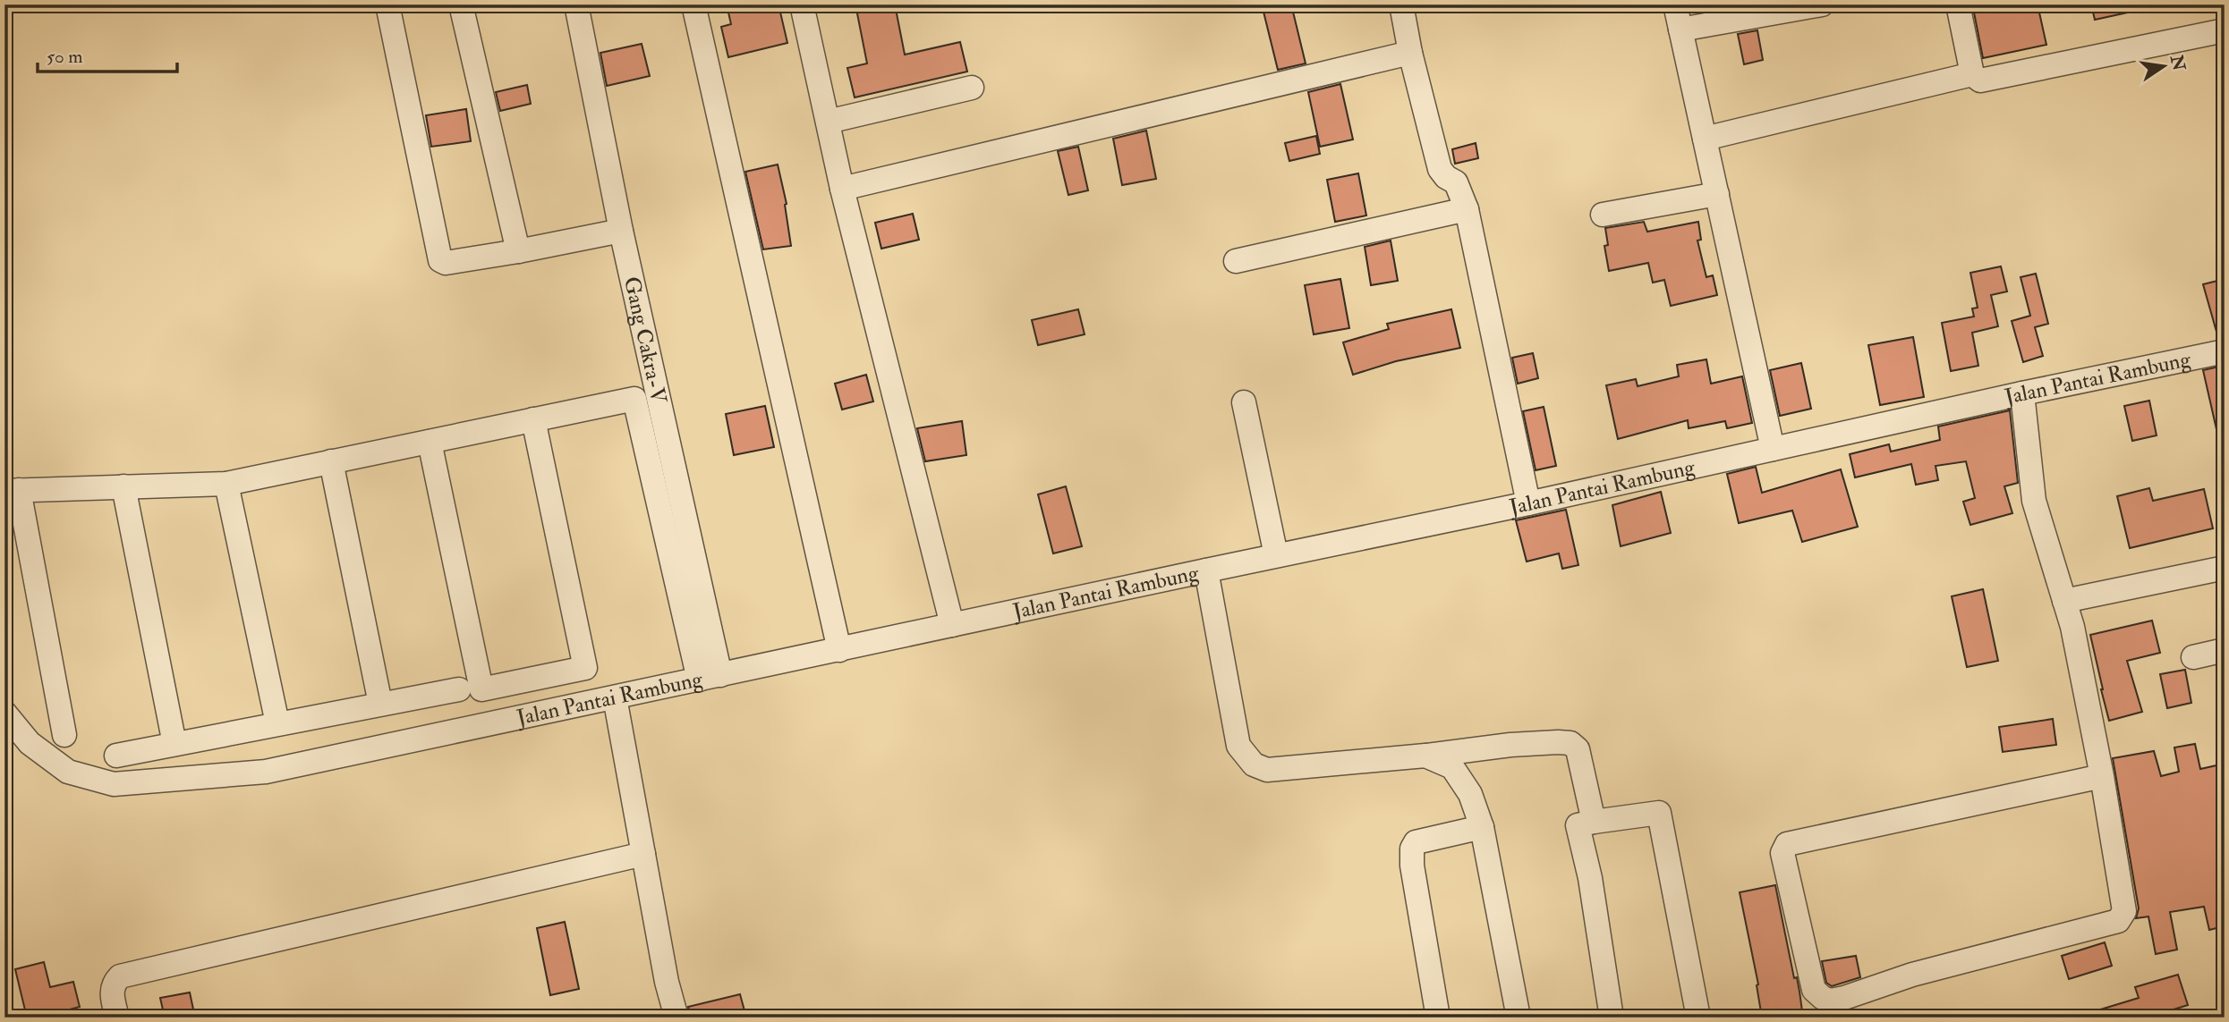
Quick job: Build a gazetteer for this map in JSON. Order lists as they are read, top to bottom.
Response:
{
  "streets": {
    "street": ["Gang Cakra-V", "Jalan Pantai Rambung"]
  },
  "crossings": [
    ["Gang Cakra-V", "Jalan Pantai Rambung"]
  ],
  "scale_bar": "50 m",
  "north": "right"
}
